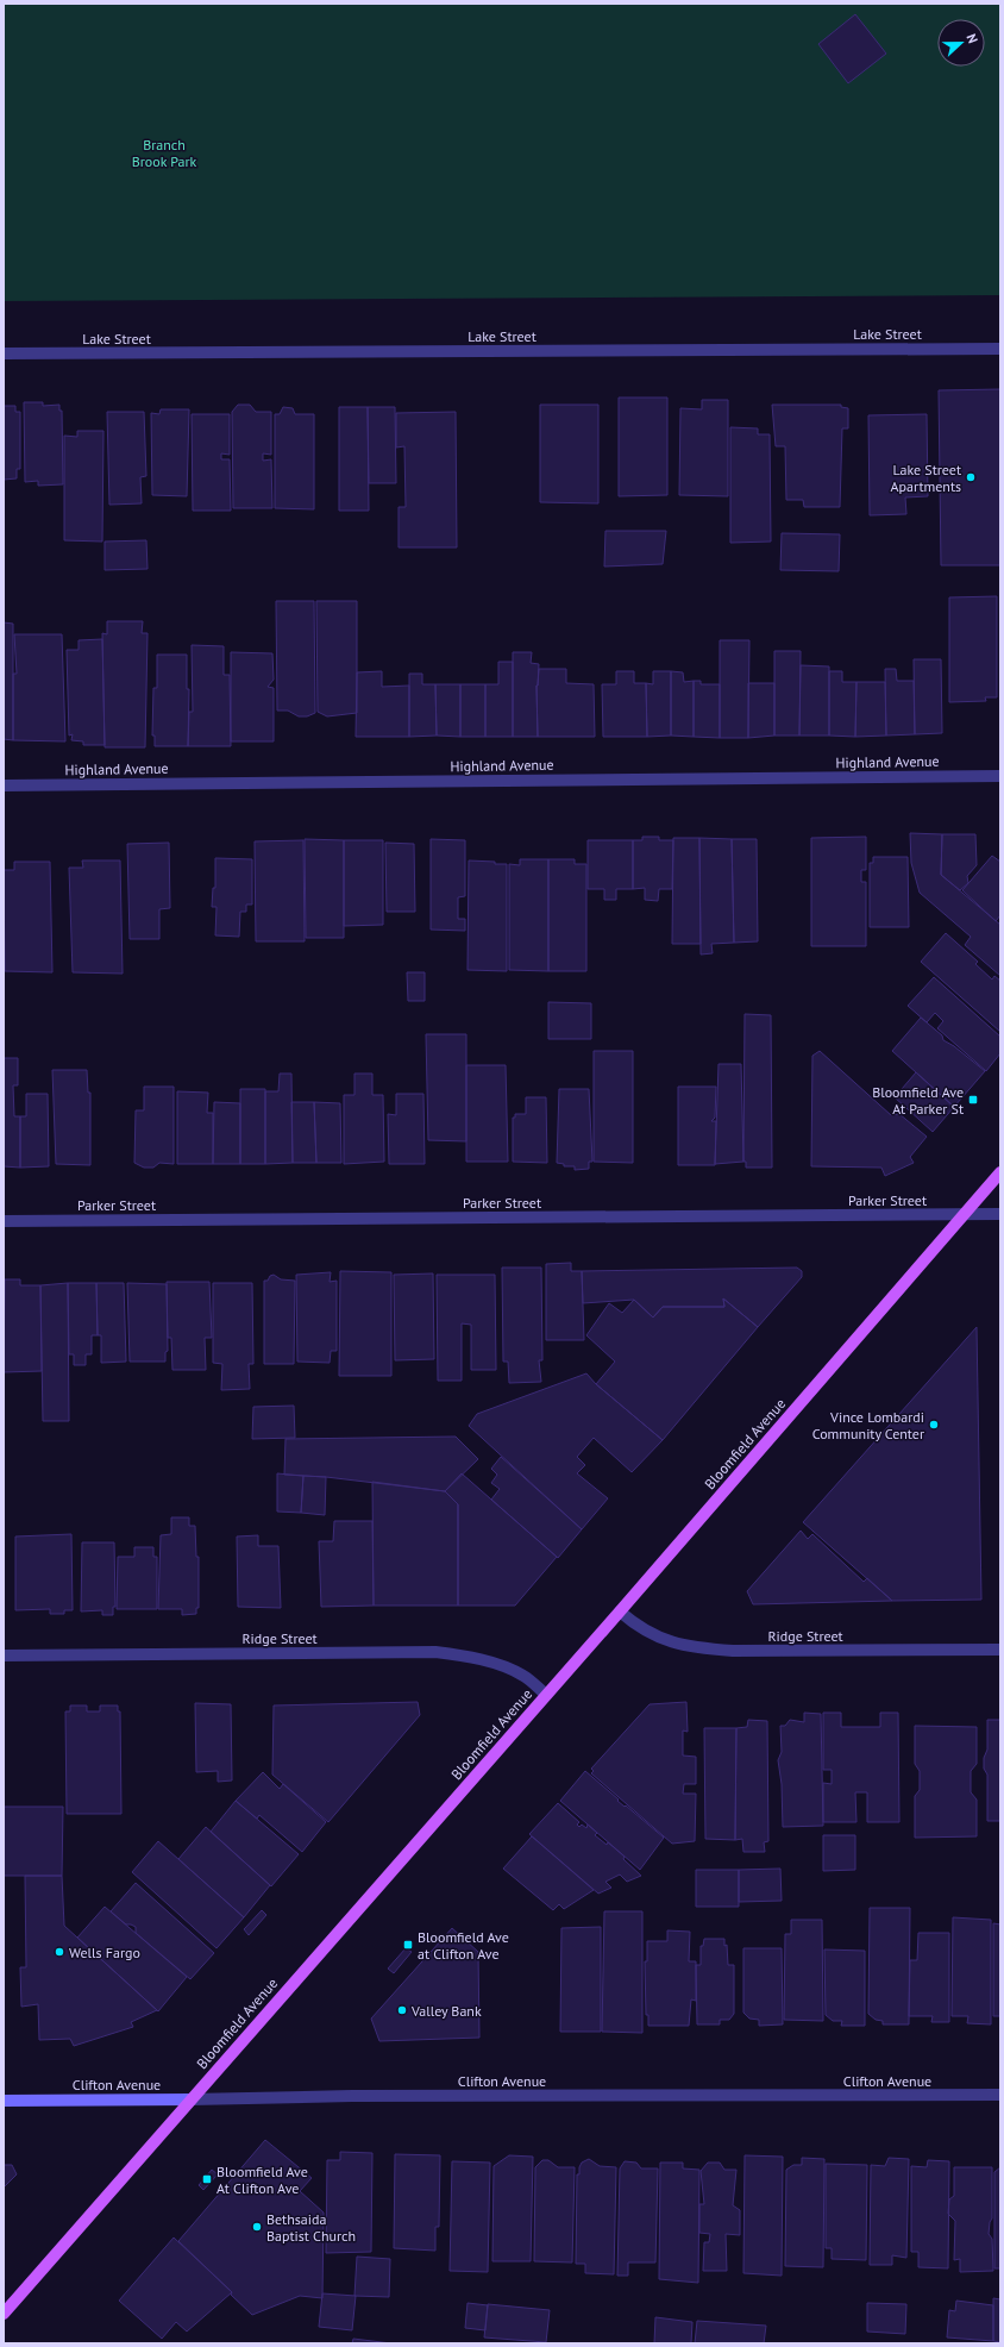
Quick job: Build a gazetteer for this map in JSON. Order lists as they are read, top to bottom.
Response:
{
  "streets": {
    "main road": ["Bloomfield Avenue", "Clifton Avenue"],
    "street": [
      "Lake Street",
      "Highland Avenue",
      "Parker Street",
      "Ridge Street"
    ]
  },
  "crossings": [
    ["Parker Street", "Bloomfield Avenue"],
    ["Bloomfield Avenue", "Ridge Street"],
    ["Bloomfield Avenue", "Clifton Avenue"]
  ],
  "parks": ["Branch Brook Park"],
  "places": {
    "other": [
      "Lake Street Apartments",
      "Vince Lombardi Community Center",
      "Wells Fargo",
      "Valley Bank",
      "Bethsaida Baptist Church"
    ],
    "transit": ["Bloomfield Ave At Parker St", "Bloomfield Ave at Clifton Ave", "Bloomfield Ave At Clifton Ave"]
  },
  "north": "right"
}
